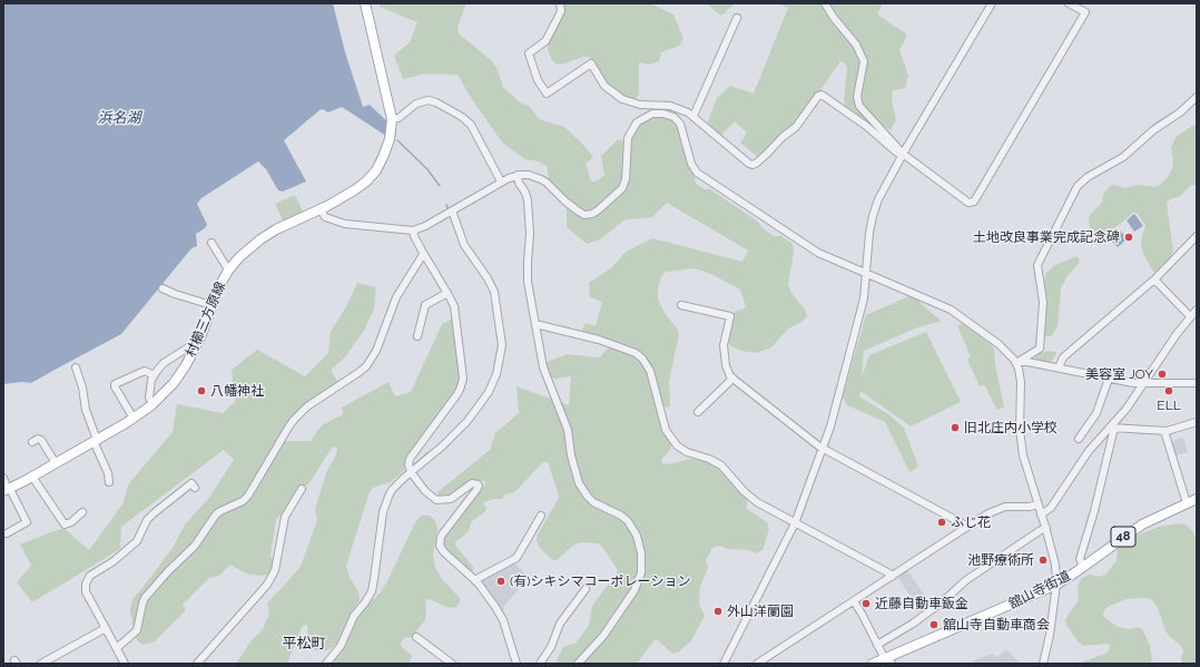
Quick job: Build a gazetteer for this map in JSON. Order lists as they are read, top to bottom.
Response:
{
  "streets": {
    "main road": ["村櫛三方原線", "48", "舘山寺街道"]
  },
  "districts": ["平松町"],
  "water": ["浜名湖"],
  "places": [
    "土地改良事業完成記念碑",
    "美容室 JOY",
    "八幡神社",
    "ELL",
    "旧北庄内小学校",
    "ふじ花",
    "池野療術所",
    "(有)シキシマコーポレーション",
    "近藤自動車鈑金",
    "外山洋蘭園",
    "舘山寺自動車商会"
  ]
}
